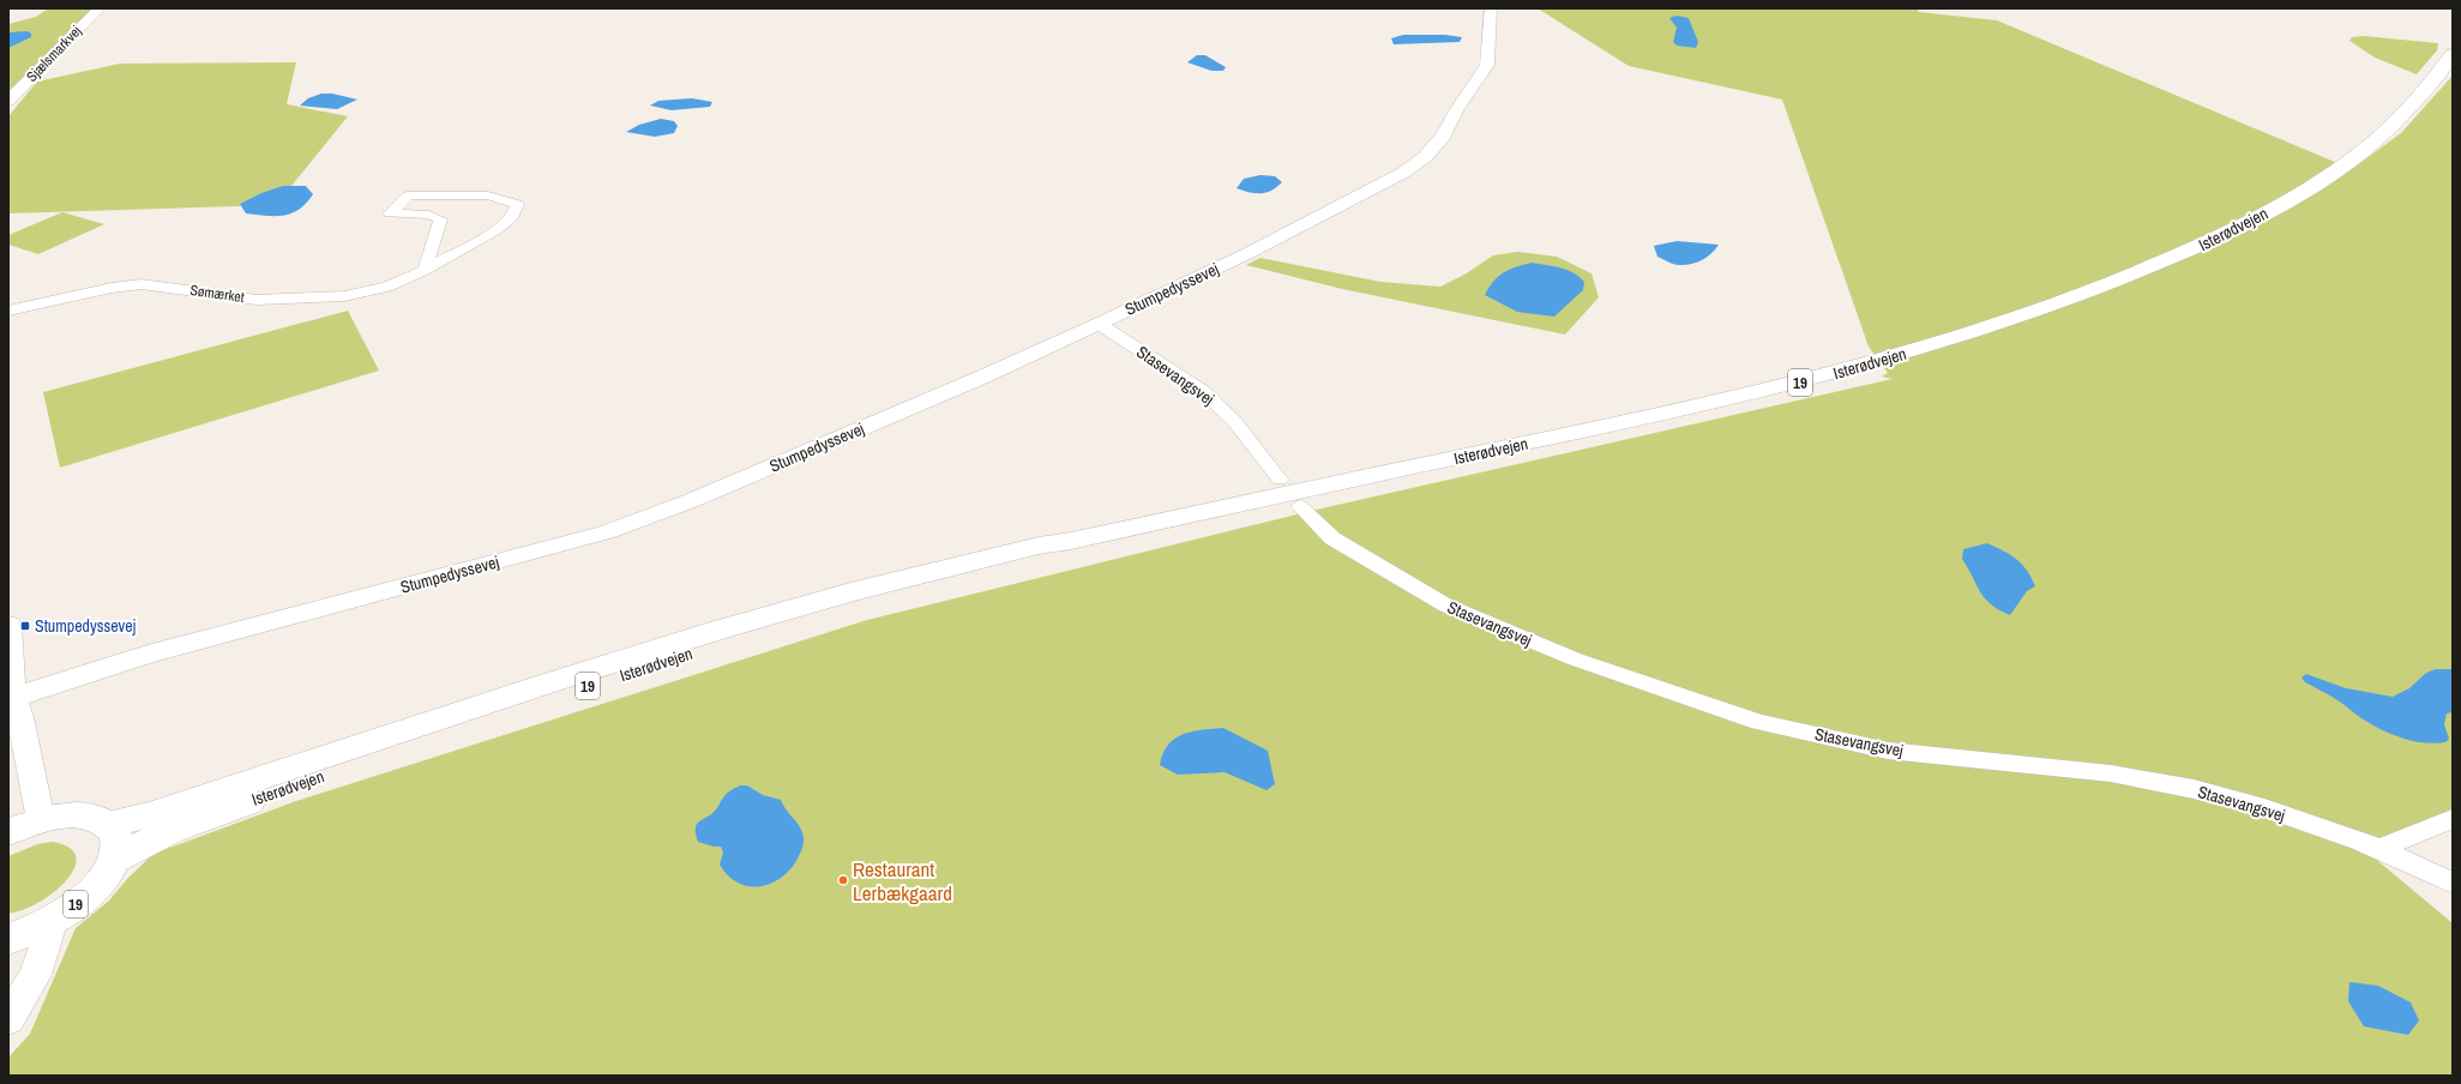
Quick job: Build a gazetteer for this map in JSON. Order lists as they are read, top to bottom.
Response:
{
  "streets": {
    "main road": ["Isterødvejen", "19"],
    "street": [
      "Sjælsmarkvej",
      "Stumpedyssevej",
      "Sømærket",
      "Stasevangsvej"
    ]
  },
  "crossings": [
    ["Isterødvejen", "19"],
    ["Stumpedyssevej", "Stasevangsvej"]
  ],
  "places": {
    "transit": ["Stumpedyssevej"],
    "other": ["Restaurant Lerbækgaard"]
  }
}
